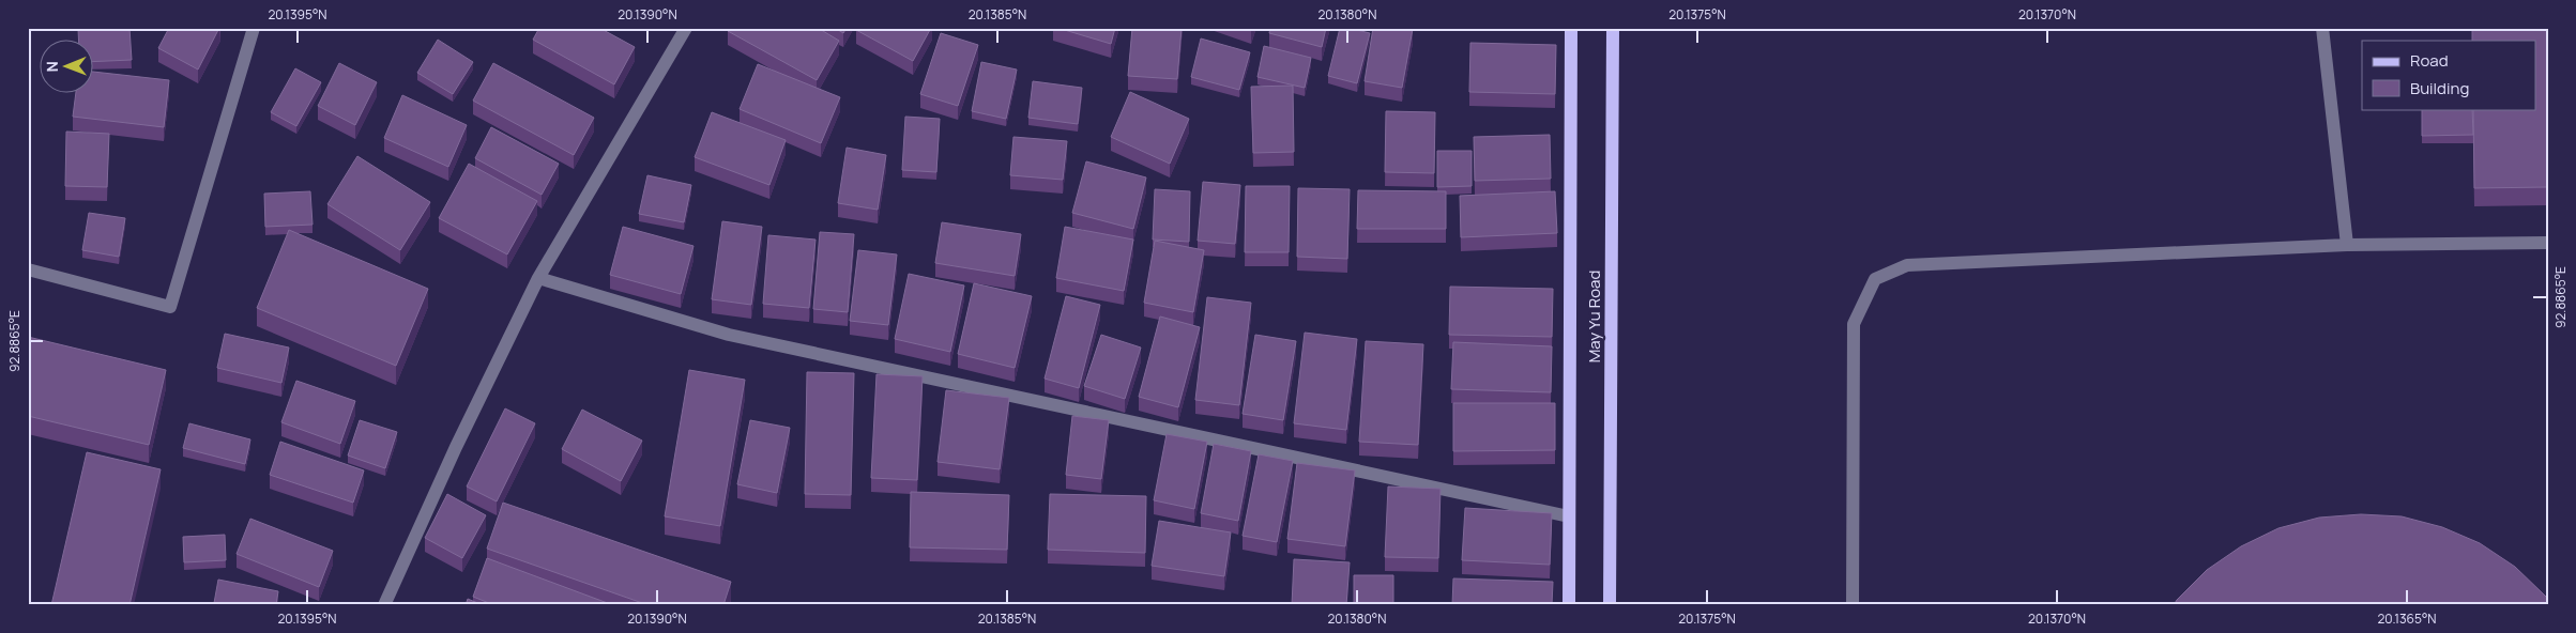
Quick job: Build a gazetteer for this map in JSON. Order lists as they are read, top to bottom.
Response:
{
  "streets": {
    "main road": ["May Yu Road"]
  },
  "legend": ["Road", "Building"],
  "north": "left",
  "coordinates": [
    "20.1395°N",
    "20.1390°N",
    "20.1385°N",
    "20.1380°N",
    "20.1375°N",
    "20.1370°N",
    "92.8865°E",
    "20.1365°N"
  ]
}
